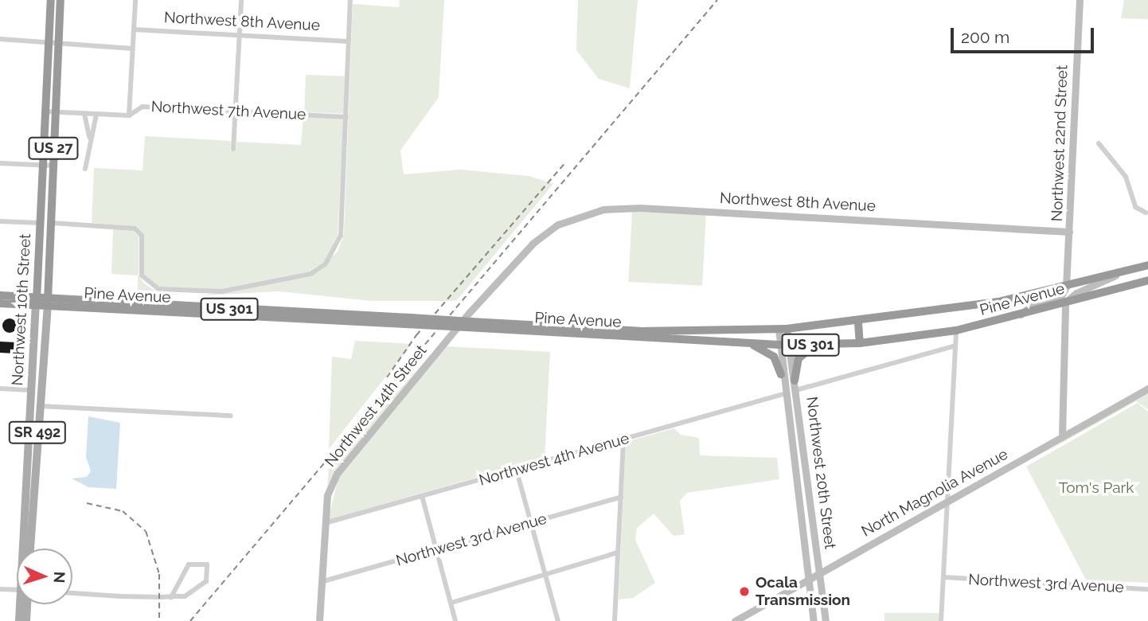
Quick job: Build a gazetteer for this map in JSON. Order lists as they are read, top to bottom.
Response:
{
  "streets": {
    "highway": [
      "US 27",
      "Pine Avenue",
      "US 301",
      "Northwest 10th Street"
    ],
    "main road": ["SR 492"],
    "street": [
      "Northwest 8th Avenue",
      "Northwest 7th Avenue",
      "Northwest 22nd Street",
      "Northwest 14th Street",
      "Northwest 4th Avenue",
      "Northwest 20th Street",
      "North Magnolia Avenue",
      "Northwest 3rd Avenue"
    ]
  },
  "crossings": [
    ["Northwest 8th Avenue", "Northwest 22nd Street"],
    ["Northwest 8th Avenue", "Northwest 14th Street"],
    ["Northwest 7th Avenue", "Northwest 10th Street"],
    ["Northwest 22nd Street", "Pine Avenue"],
    ["Pine Avenue", "Northwest 10th Street"],
    ["Pine Avenue", "SR 492"],
    ["Pine Avenue", "Northwest 20th Street"],
    ["Northwest 10th Street", "SR 492"],
    ["Northwest 14th Street", "Northwest 4th Avenue"],
    ["Northwest 14th Street", "Northwest 3rd Avenue"],
    ["Northwest 4th Avenue", "Northwest 20th Street"],
    ["Northwest 20th Street", "North Magnolia Avenue"]
  ],
  "parks": ["Tom's Park"],
  "places": ["Ocala Transmission"],
  "scale_bar": "200 m",
  "north": "right"
}
